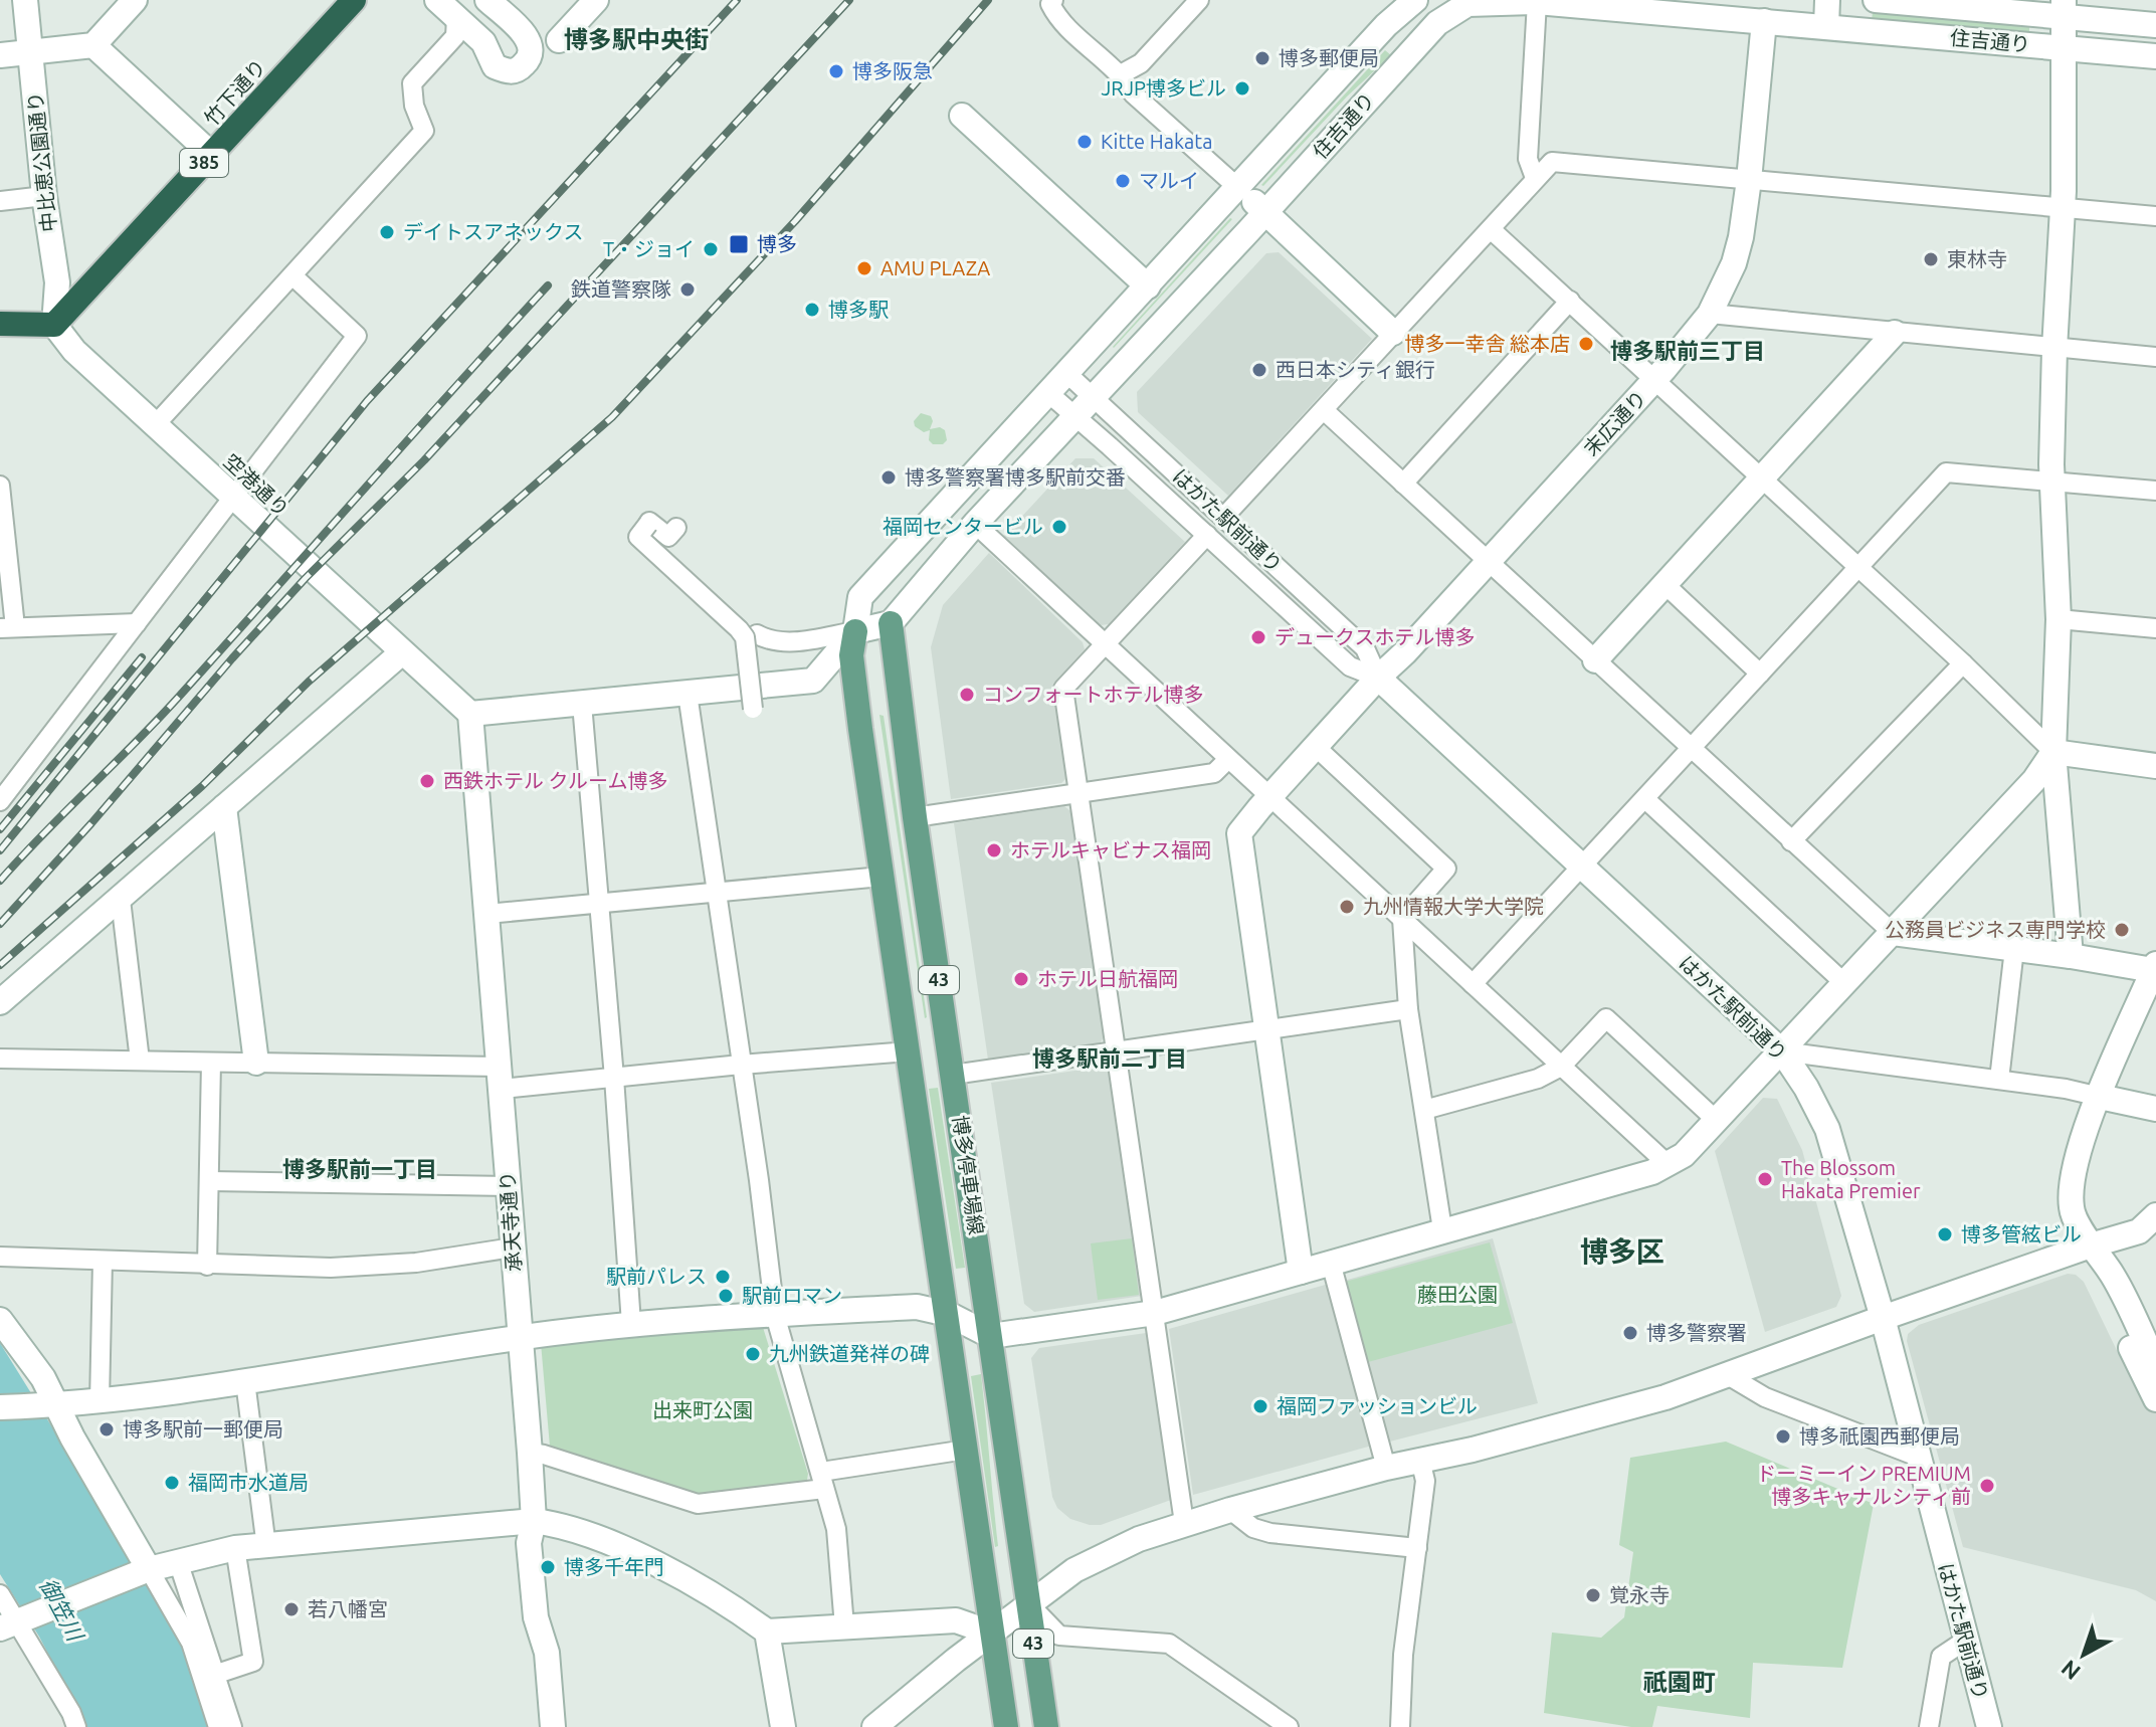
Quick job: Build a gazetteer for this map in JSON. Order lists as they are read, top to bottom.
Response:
{
  "streets": {
    "highway": ["竹下通り", "385"],
    "main road": ["43", "博多停車場線"],
    "street": [
      "住吉通り",
      "中比恵公園通り",
      "末広通り",
      "空港通り",
      "はかた駅前通り",
      "承天寺通り"
    ]
  },
  "crossings": [
    ["住吉通り", "末広通り"],
    ["住吉通り", "はかた駅前通り"],
    ["住吉通り", "博多停車場線"],
    ["竹下通り", "中比恵公園通り"],
    ["竹下通り", "空港通り"],
    ["中比恵公園通り", "空港通り"],
    ["末広通り", "はかた駅前通り"],
    ["空港通り", "承天寺通り"]
  ],
  "districts": [
    "博多駅中央街",
    "博多駅前三丁目",
    "博多駅前二丁目",
    "博多駅前一丁目",
    "博多区",
    "祇園町"
  ],
  "water": ["御笠川"],
  "parks": ["藤田公園", "出来町公園"],
  "places": {
    "other": [
      "博多郵便局",
      "博多阪急",
      "JRJP博多ビル",
      "Kitte Hakata",
      "マルイ",
      "デイトスアネックス",
      "T・ジョイ",
      "東林寺",
      "AMU PLAZA",
      "鉄道警察隊",
      "博多駅",
      "博多一幸舎 総本店",
      "西日本シティ銀行",
      "博多警察署博多駅前交番",
      "福岡センタービル",
      "デュークスホテル博多",
      "コンフォートホテル博多",
      "西鉄ホテル クルーム博多",
      "ホテルキャビナス福岡",
      "九州情報大学大学院",
      "公務員ビジネス専門学校",
      "ホテル日航福岡",
      "The Blossom Hakata Premier",
      "博多管絃ビル",
      "駅前パレス",
      "駅前ロマン",
      "博多警察署",
      "九州鉄道発祥の碑",
      "福岡ファッションビル",
      "博多駅前一郵便局",
      "博多祇園西郵便局",
      "福岡市水道局",
      "ドーミーイン PREMIUM 博多キャナルシティ前",
      "博多千年門",
      "覚永寺",
      "若八幡宮"
    ],
    "transit": ["博多"]
  },
  "north": "bottom left"
}
